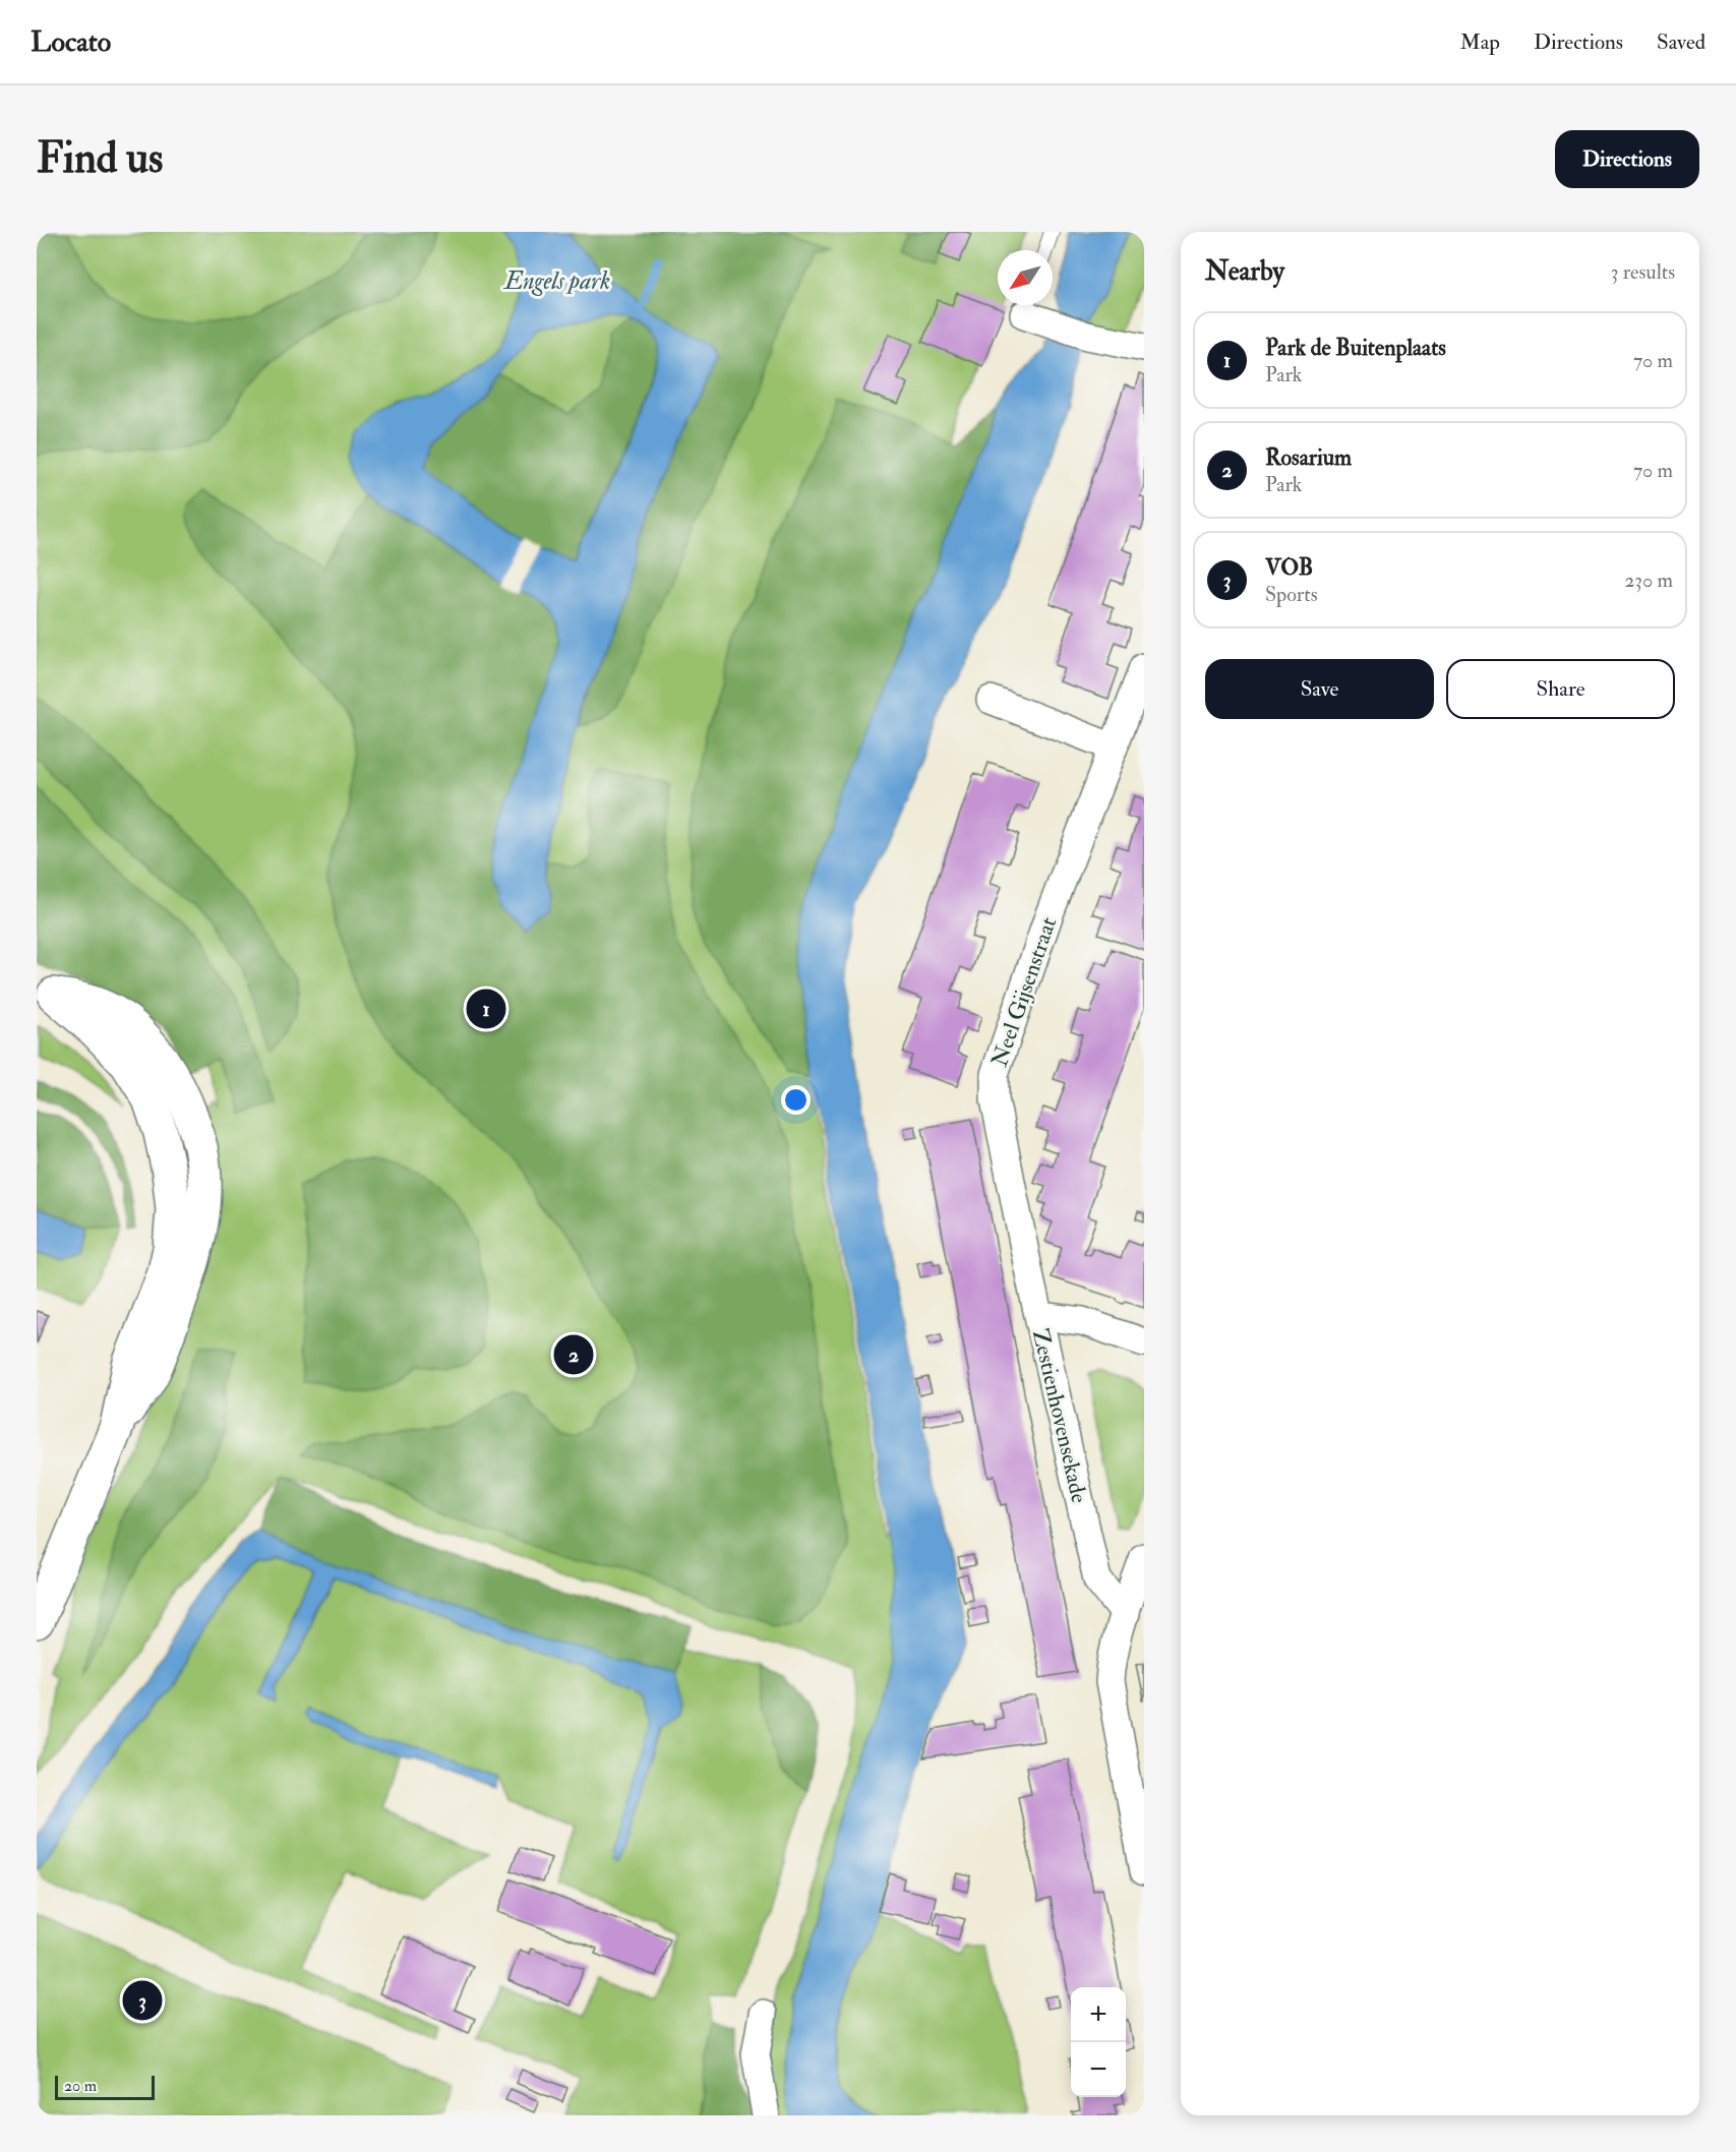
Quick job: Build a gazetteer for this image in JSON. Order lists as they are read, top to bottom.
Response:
{
  "streets": {
    "street": ["Neel Gijsenstraat", "Zestienhovensekade"]
  },
  "crossings": [
    ["Neel Gijsenstraat", "Zestienhovensekade"]
  ],
  "water": ["Engels park"],
  "scale_bar": "20 m",
  "north": "bottom left",
  "page": {
    "header": "Locato",
    "nav": ["Map", "Directions", "Saved"],
    "buttons": [
      "Directions",
      ["Save", "Share"]
    ],
    "title": "Find us",
    "heading": ["Nearby", "3 results"],
    "list": [
      {
        "mark": "1",
        "name": "Park de Buitenplaats",
        "note": "Park",
        "value": "70 m"
      },
      {
        "mark": "2",
        "name": "Rosarium",
        "note": "Park",
        "value": "70 m"
      },
      {
        "mark": "3",
        "name": "VOB",
        "note": "Sports",
        "value": "230 m"
      }
    ],
    "pins": ["1", "2", "3"],
    "map_buttons": ["+", "−"],
    "scale": "20 m"
  }
}
